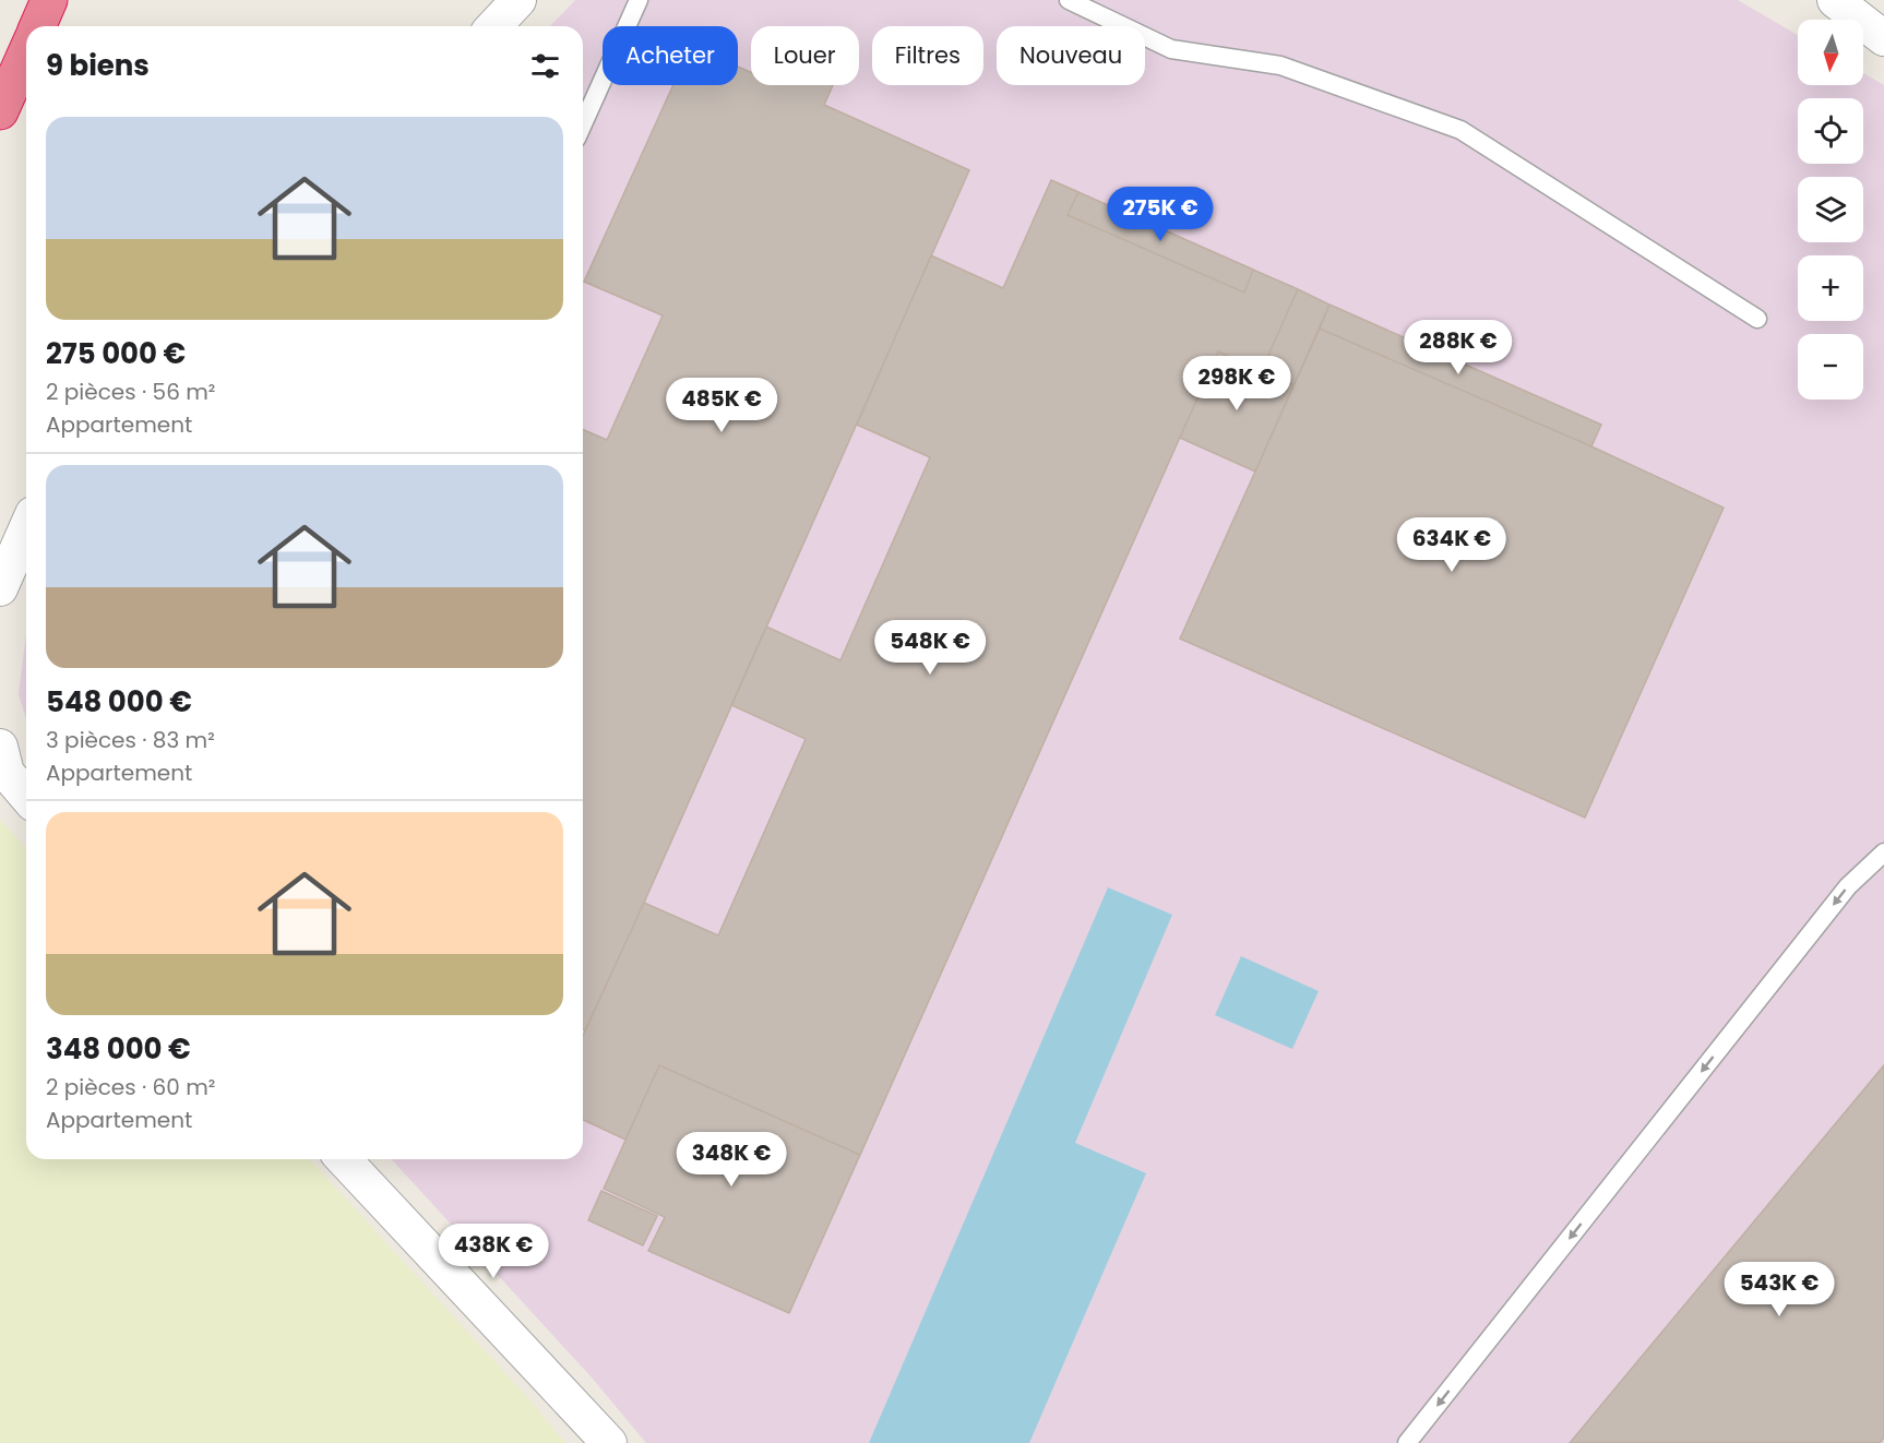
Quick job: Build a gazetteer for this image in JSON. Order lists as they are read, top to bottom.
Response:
{
  "north": "bottom",
  "page": {
    "map_buttons": ["+", "−"],
    "chip": [
      "Acheter",
      "Louer",
      "Filtres",
      "Nouveau"
    ],
    "heading": "9 biens",
    "list": [
      {
        "name": "275 000 €",
        "note": "2 pièces · 56 m² · Appartement"
      },
      {
        "name": "548 000 €",
        "note": "3 pièces · 83 m² · Appartement"
      },
      {
        "name": "348 000 €",
        "note": "2 pièces · 60 m² · Appartement"
      }
    ],
    "price": [
      "275K €",
      "288K €",
      "298K €",
      "485K €",
      "634K €",
      "548K €",
      "348K €",
      "438K €",
      "543K €"
    ]
  }
}
